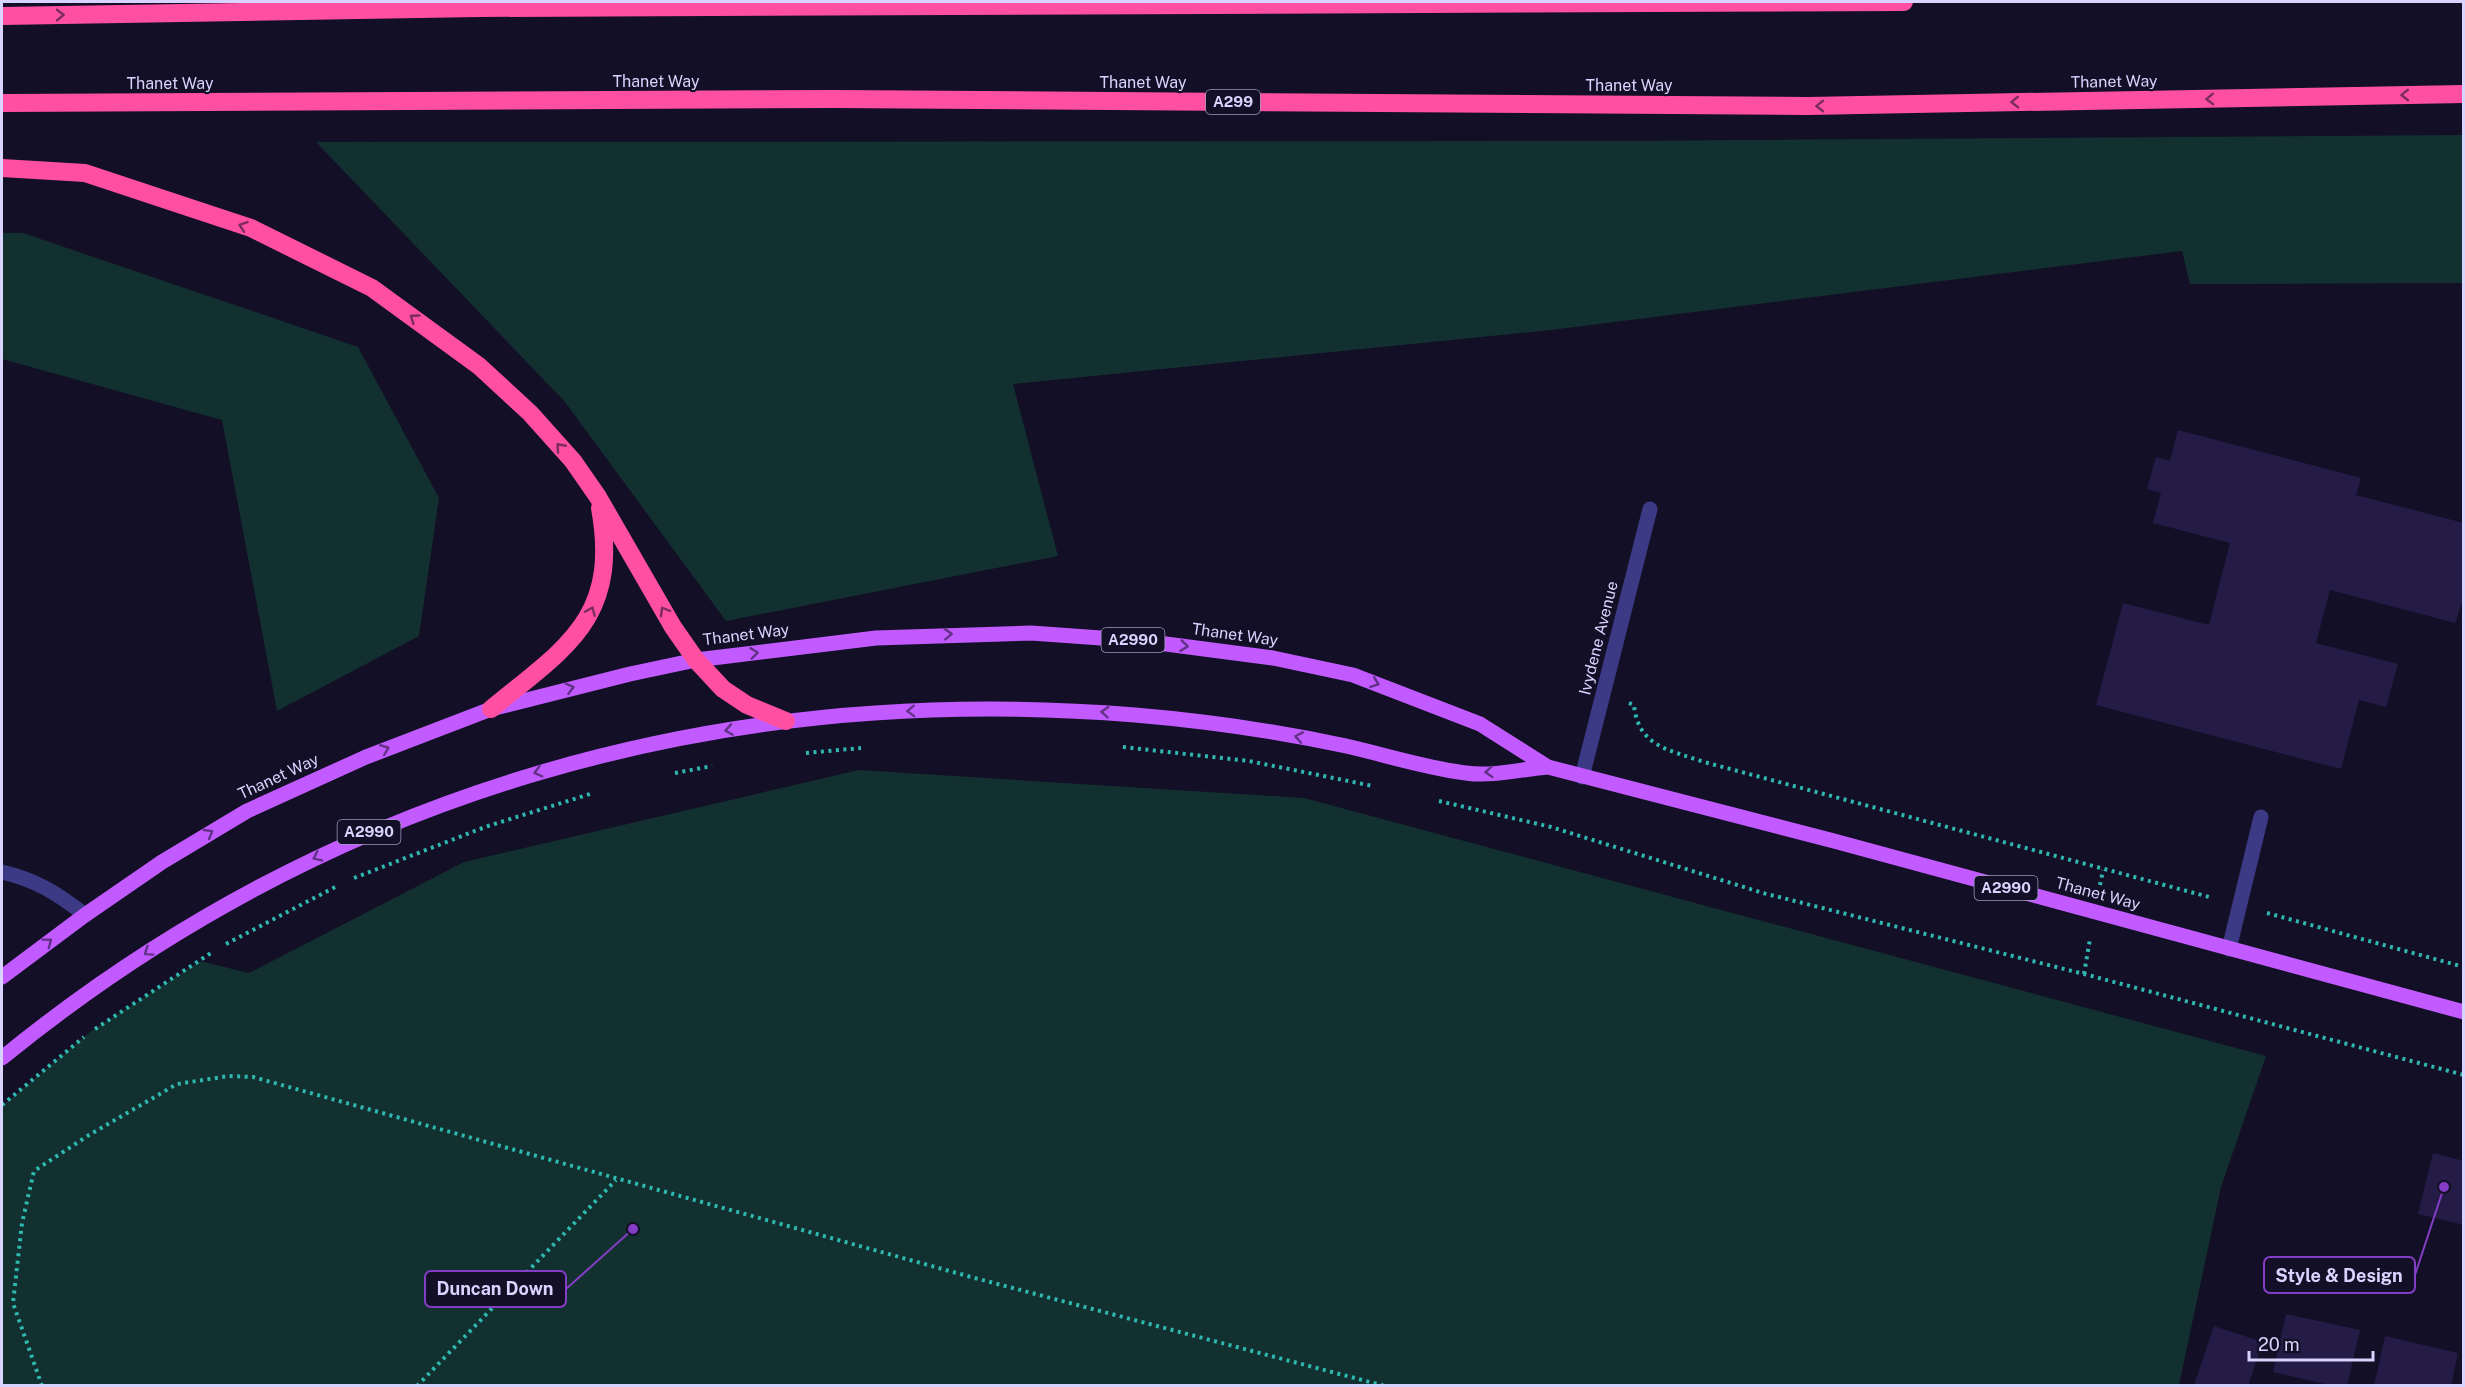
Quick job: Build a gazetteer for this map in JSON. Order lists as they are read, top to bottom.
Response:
{
  "streets": {
    "highway": ["Thanet Way", "A299"],
    "main road": ["A2990"],
    "street": ["Ivydene Avenue"]
  },
  "crossings": [
    ["Thanet Way", "Ivydene Avenue"]
  ],
  "places": ["Style & Design", "Duncan Down"],
  "scale_bar": "20 m"
}
